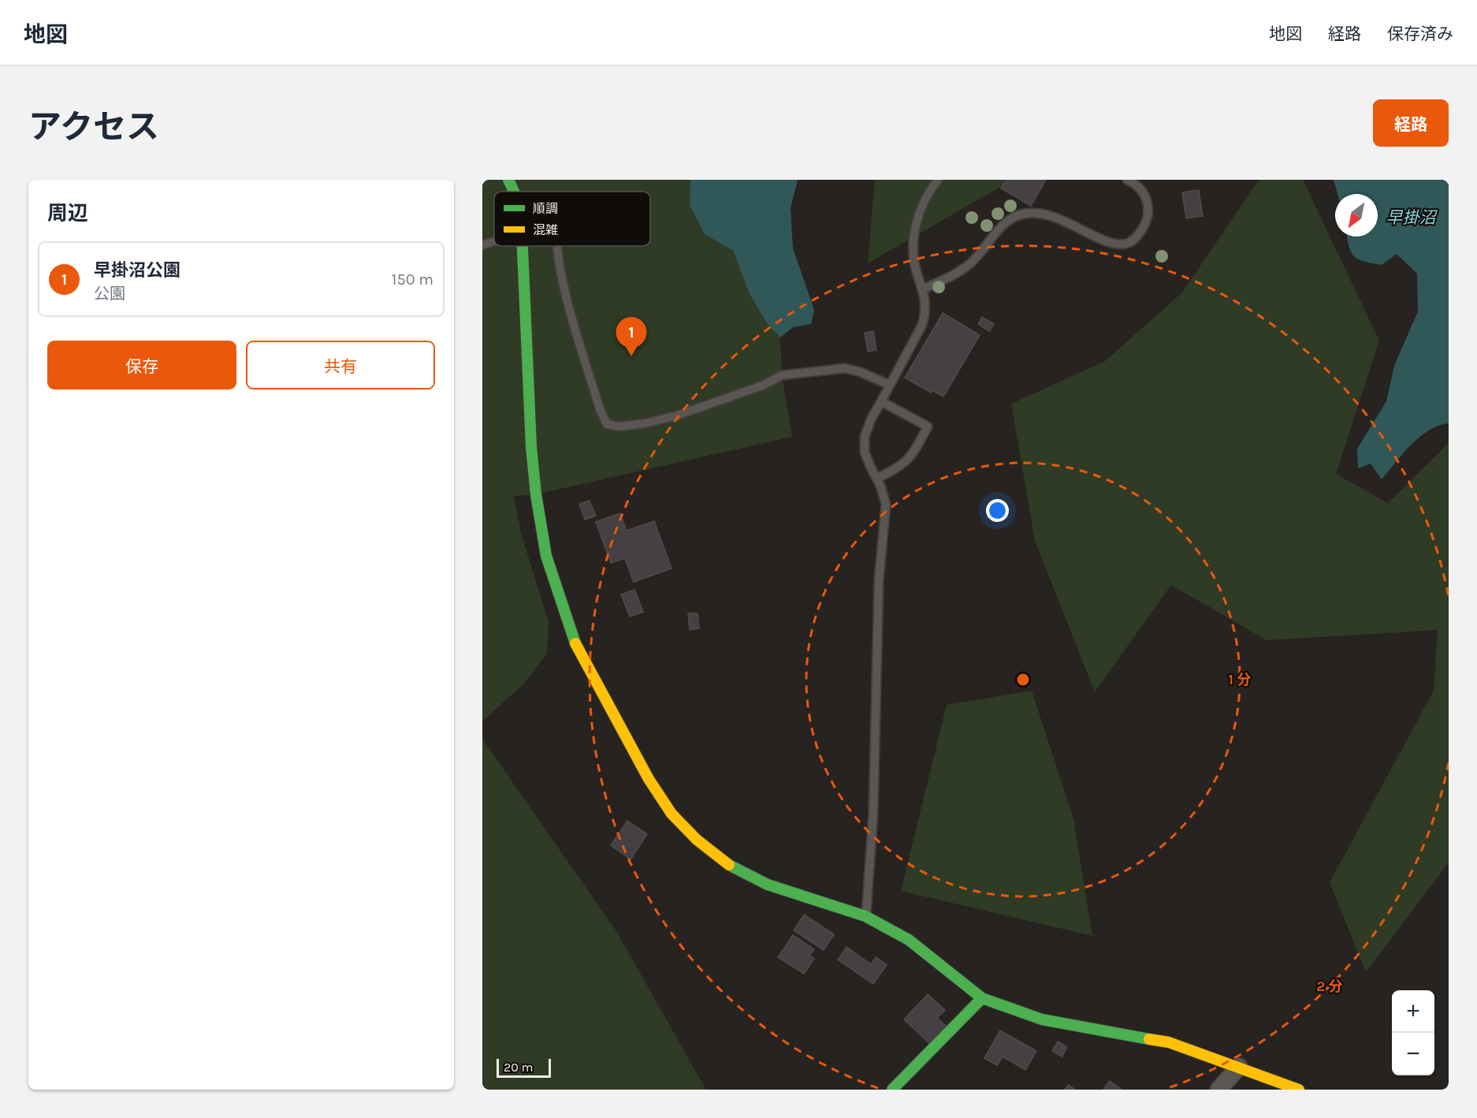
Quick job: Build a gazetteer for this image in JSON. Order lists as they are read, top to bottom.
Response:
{
  "water": ["早掛沼"],
  "legend": ["順調", "混雑"],
  "scale_bar": "20 m",
  "north": "bottom left",
  "page": {
    "header": "地図",
    "nav": ["地図", "経路", "保存済み"],
    "title": "アクセス",
    "buttons": [
      "経路",
      ["保存", "共有"]
    ],
    "heading": "周辺",
    "list": [
      {
        "mark": "1",
        "name": "早掛沼公園",
        "note": "公園",
        "value": "150 m"
      }
    ],
    "pins": "1",
    "map_buttons": ["+", "−"],
    "scale": "20 m"
  },
  "rings": ["1 分", "2 分"]
}
